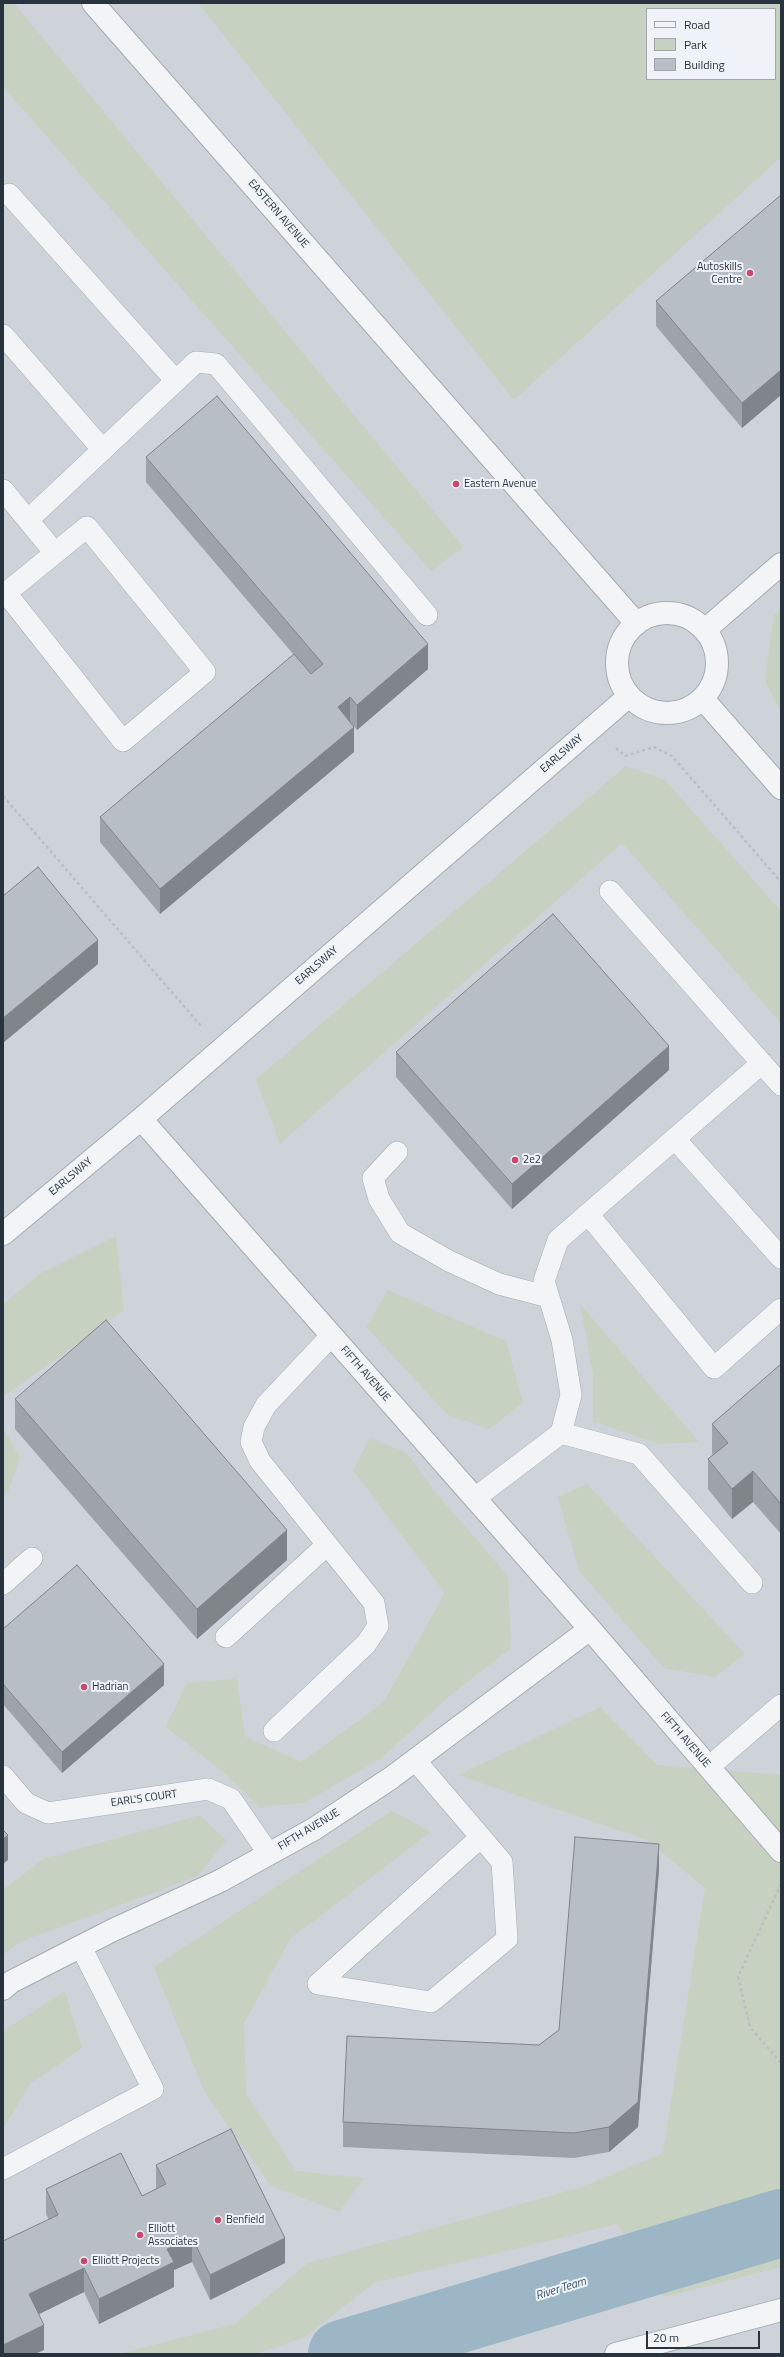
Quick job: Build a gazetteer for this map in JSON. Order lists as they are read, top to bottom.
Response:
{
  "streets": {
    "street": ["EASTERN AVENUE", "EARLSWAY", "FIFTH AVENUE"],
    "lane": ["EARL'S COURT"]
  },
  "crossings": [
    ["EASTERN AVENUE", "EARLSWAY"],
    ["EARLSWAY", "FIFTH AVENUE"],
    ["FIFTH AVENUE", "EARL'S COURT"]
  ],
  "water": ["River Team"],
  "places": [
    "Autoskills Centre",
    "Eastern Avenue",
    "2e2",
    "Hadrian",
    "Benfield",
    "Elliott Associates",
    "Elliott Projects"
  ],
  "legend": ["Road", "Park", "Building"],
  "scale_bar": "20 m"
}
